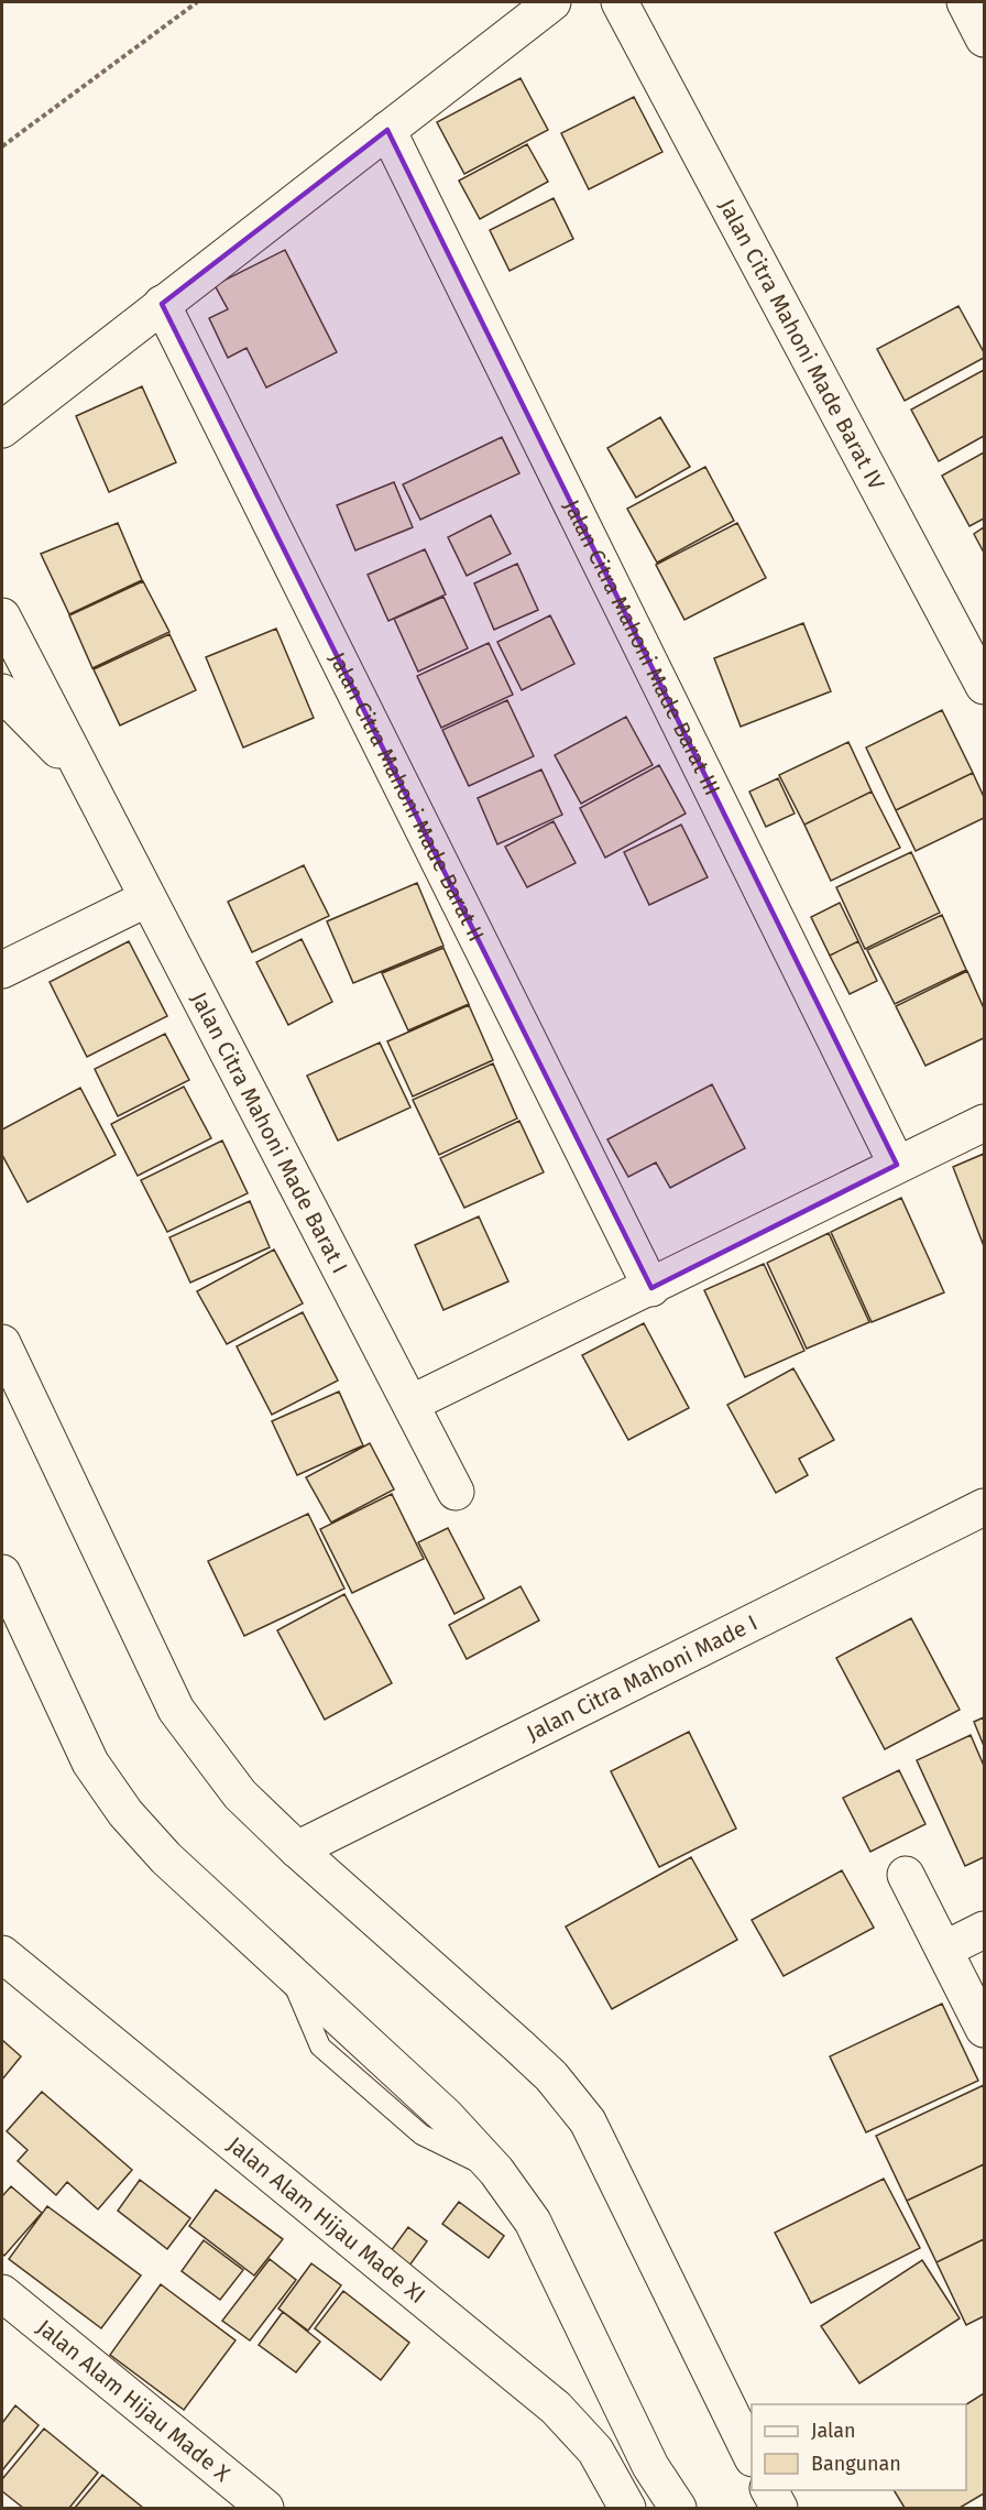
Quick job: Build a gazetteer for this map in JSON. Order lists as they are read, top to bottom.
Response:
{
  "streets": {
    "street": [
      "Jalan Citra Mahoni Made Barat IV",
      "Jalan Citra Mahoni Made Barat III",
      "Jalan Citra Mahoni Made Barat II",
      "Jalan Citra Mahoni Made Barat I",
      "Jalan Citra Mahoni Made I",
      "Jalan Alam Hijau Made XI",
      "Jalan Alam Hijau Made X"
    ]
  },
  "legend": ["Jalan", "Bangunan"]
}
